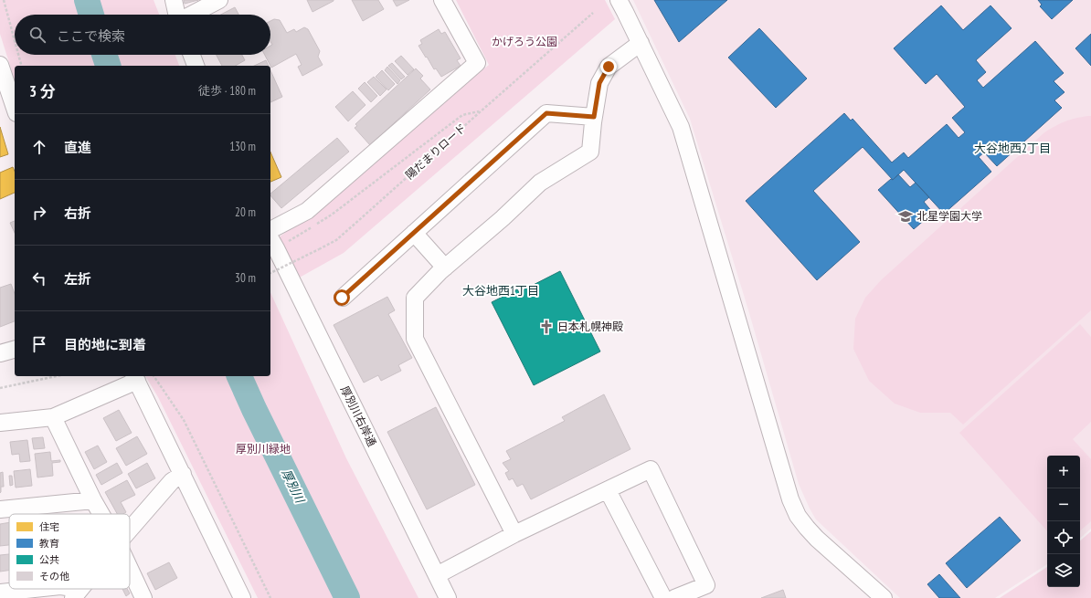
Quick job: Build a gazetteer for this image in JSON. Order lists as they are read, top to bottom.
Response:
{
  "streets": {
    "street": ["厚別川右岸通"],
    "path": ["陽だまりロード"]
  },
  "districts": ["大谷地西2丁目", "大谷地西1丁目"],
  "water": ["厚別川"],
  "parks": ["かげろう公園", "厚別川緑地"],
  "places": {
    "school or university": ["北星学園大学"],
    "church": ["日本札幌神殿"]
  },
  "legend": [
    "住宅",
    "教育",
    "公共",
    "その他"
  ],
  "page": {
    "search": "ここで検索",
    "heading": ["3 分", "徒歩 · 180 m"],
    "list": [
      ["直進", "130 m"],
      ["右折", "20 m"],
      ["左折", "30 m"],
      "目的地に到着"
    ],
    "map_buttons": ["+", "−"]
  }
}
